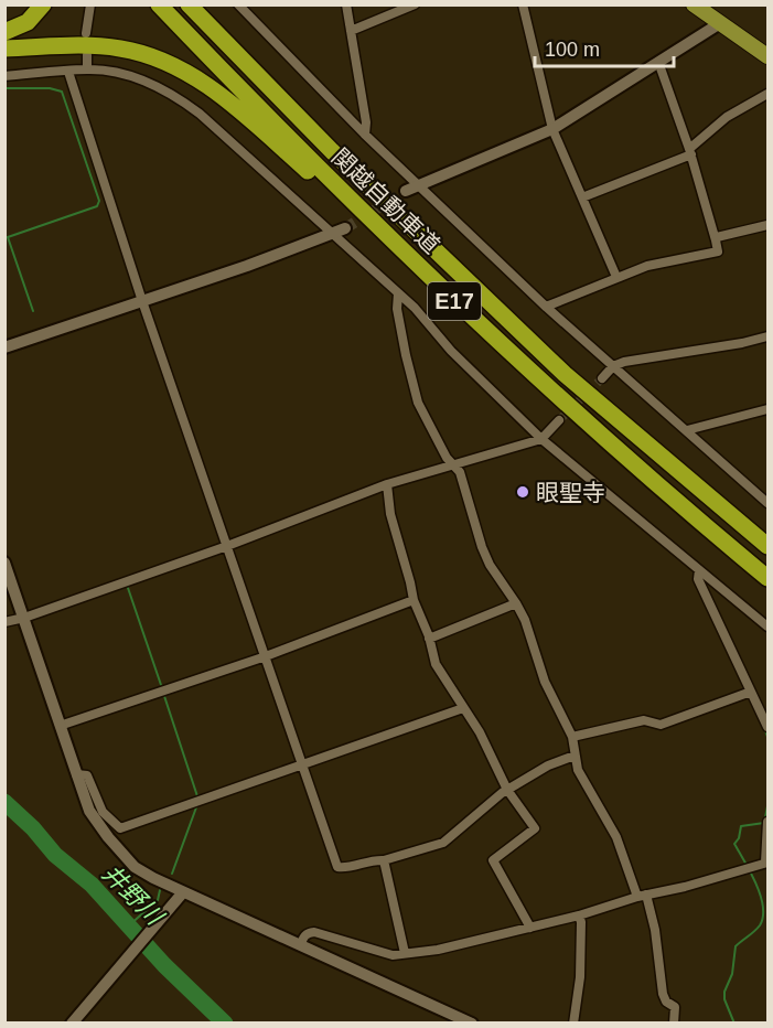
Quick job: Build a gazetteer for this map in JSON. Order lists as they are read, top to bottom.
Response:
{
  "streets": {
    "highway": ["関越自動車道", "E17"]
  },
  "water": ["井野川"],
  "places": ["眼聖寺"],
  "scale_bar": "100 m"
}
